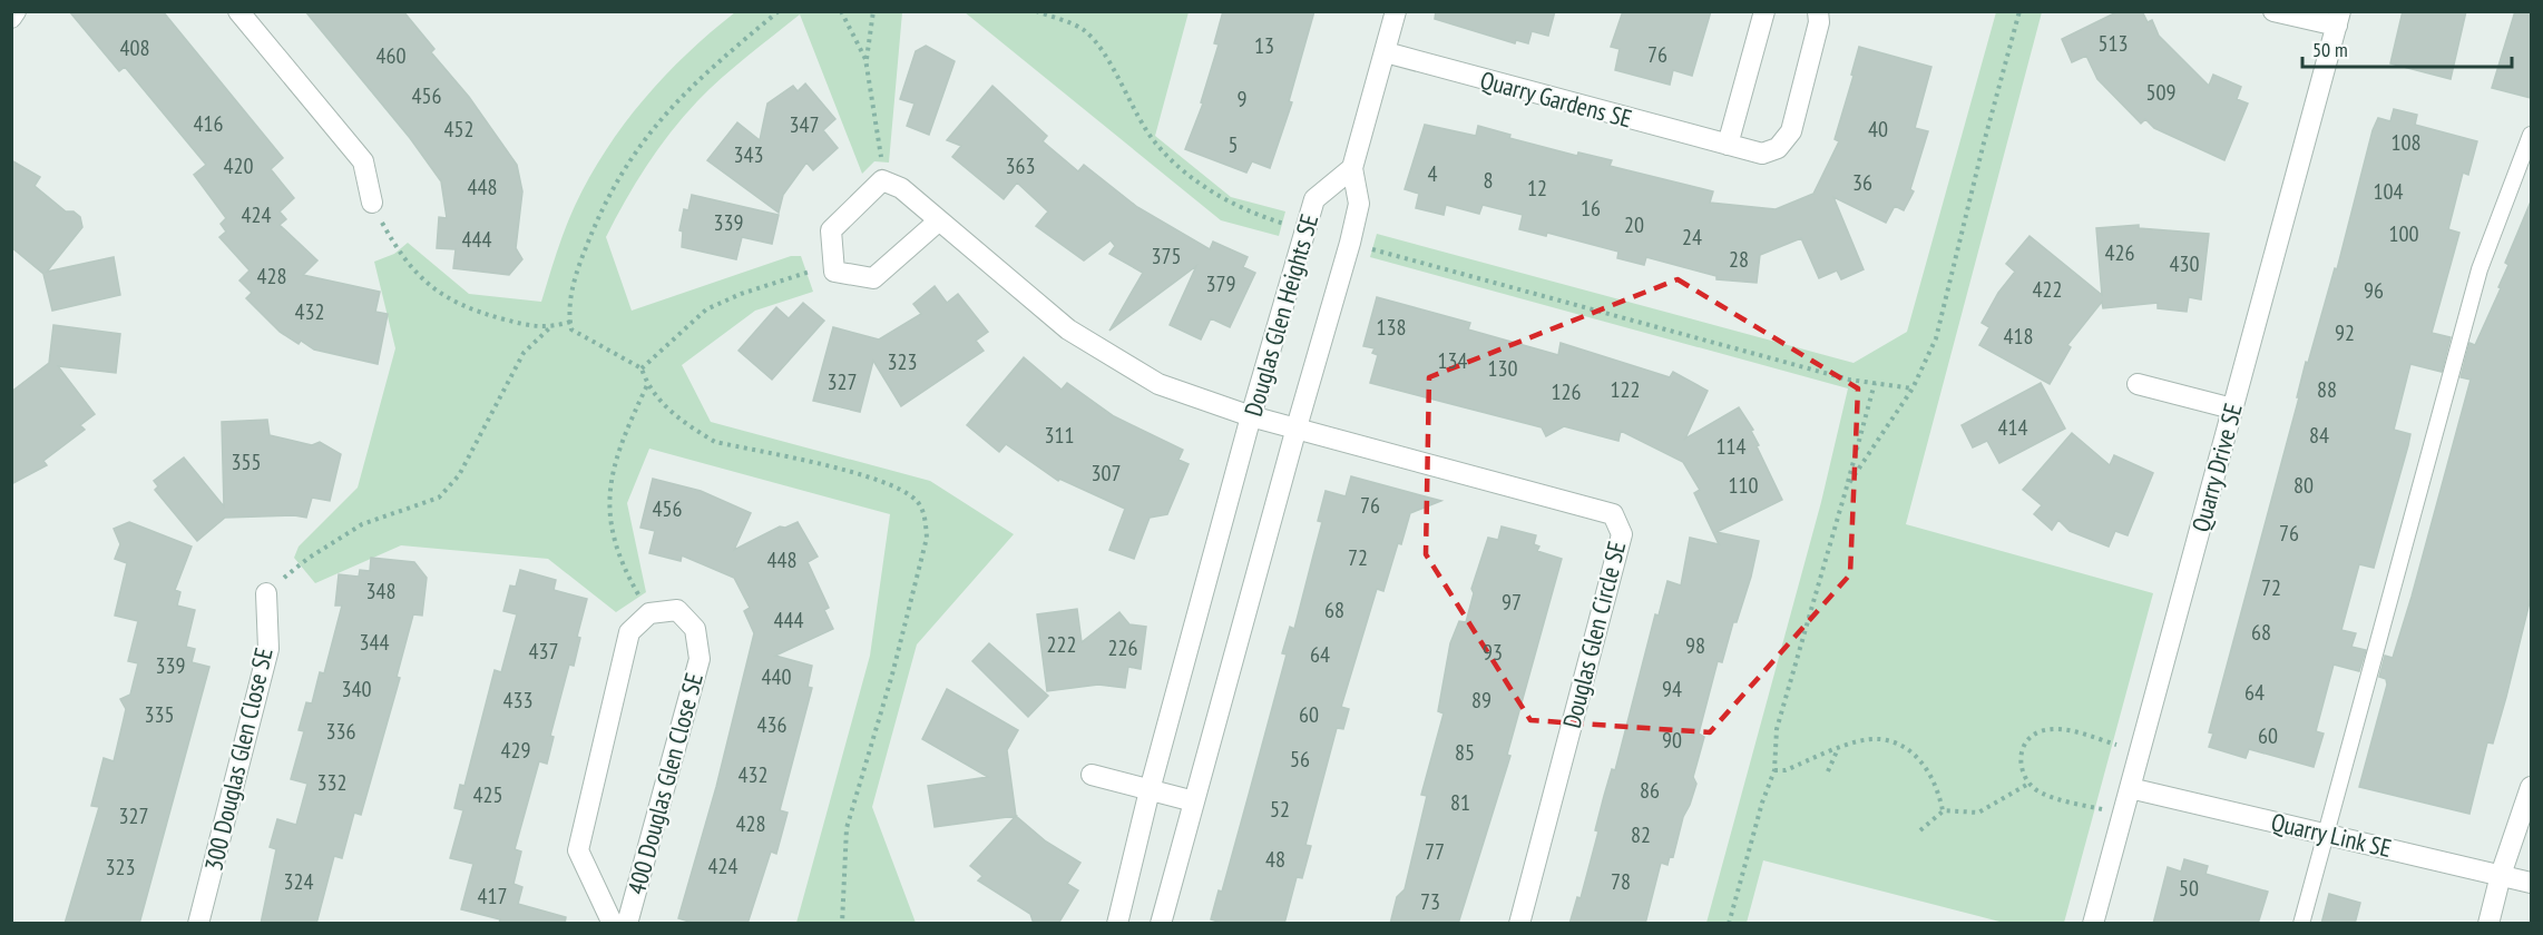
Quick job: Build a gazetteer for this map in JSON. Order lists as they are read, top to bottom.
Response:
{
  "streets": {
    "street": [
      "Quarry Gardens SE",
      "Douglas Glen Heights SE",
      "Quarry Drive SE",
      "Douglas Glen Circle SE",
      "300 Douglas Glen Close SE",
      "400 Douglas Glen Close SE",
      "Quarry Link SE"
    ]
  },
  "crossings": [
    ["Douglas Glen Heights SE", "Douglas Glen Circle SE"],
    ["Quarry Drive SE", "Quarry Link SE"]
  ],
  "house_numbers": [
    "513",
    "13",
    "408",
    "76",
    "460",
    "509",
    "456",
    "9",
    "416",
    "347",
    "452",
    "40",
    "108",
    "5",
    "343",
    "420",
    "363",
    "4",
    "8",
    "36",
    "448",
    "12",
    "104",
    "16",
    "424",
    "339",
    "20",
    "100",
    "24",
    "444",
    "426",
    "375",
    "28",
    "430",
    "428",
    "379",
    "422",
    "96",
    "432",
    "138",
    "92",
    "418",
    "134",
    "323",
    "130",
    "327",
    "122",
    "88",
    "126",
    "414",
    "311",
    "84",
    "114",
    "355",
    "307",
    "110",
    "80",
    "76",
    "456",
    "76",
    "72",
    "448",
    "72",
    "348",
    "97",
    "68",
    "444",
    "68",
    "344",
    "222",
    "98",
    "226",
    "437",
    "93",
    "64",
    "339",
    "440",
    "340",
    "94",
    "64",
    "433",
    "89",
    "335",
    "60",
    "436",
    "336",
    "60",
    "90",
    "429",
    "85",
    "56",
    "432",
    "332",
    "86",
    "425",
    "81",
    "52",
    "327",
    "428",
    "82",
    "77",
    "48",
    "424",
    "323",
    "324",
    "78",
    "50",
    "417",
    "73"
  ],
  "scale_bar": "50 m"
}
